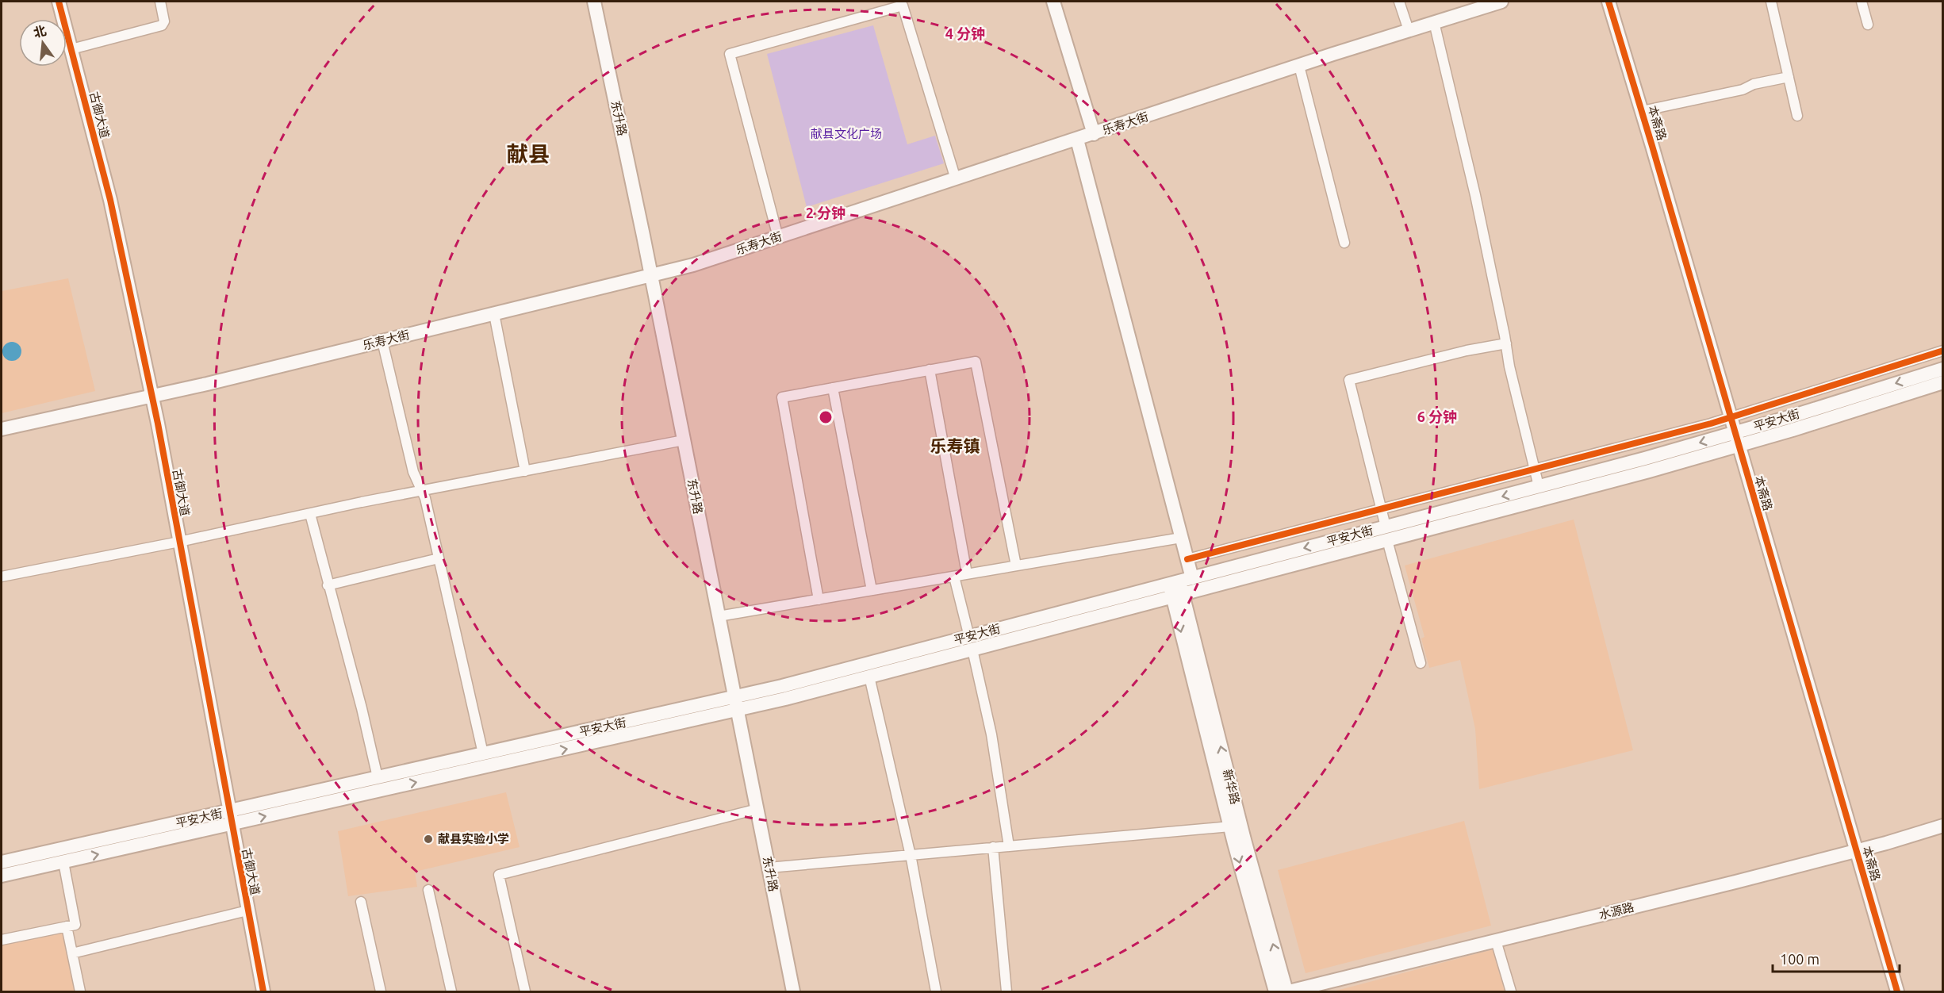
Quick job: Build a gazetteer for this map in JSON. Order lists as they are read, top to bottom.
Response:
{
  "streets": {
    "main road": [
      "古御大道",
      "东升路",
      "本斋路",
      "乐寿大街",
      "平安大街",
      "新华路",
      "水源路"
    ]
  },
  "crossings": [
    ["古御大道", "乐寿大街"],
    ["古御大道", "平安大街"],
    ["东升路", "乐寿大街"],
    ["东升路", "平安大街"],
    ["本斋路", "平安大街"],
    ["本斋路", "水源路"],
    ["平安大街", "新华路"],
    ["新华路", "水源路"]
  ],
  "districts": ["献县", "乐寿镇"],
  "parks": ["献县文化广场"],
  "places": ["献县实验小学"],
  "scale_bar": "100 m",
  "north": "top",
  "rings": ["4 分钟", "2 分钟", "6 分钟"]
}
